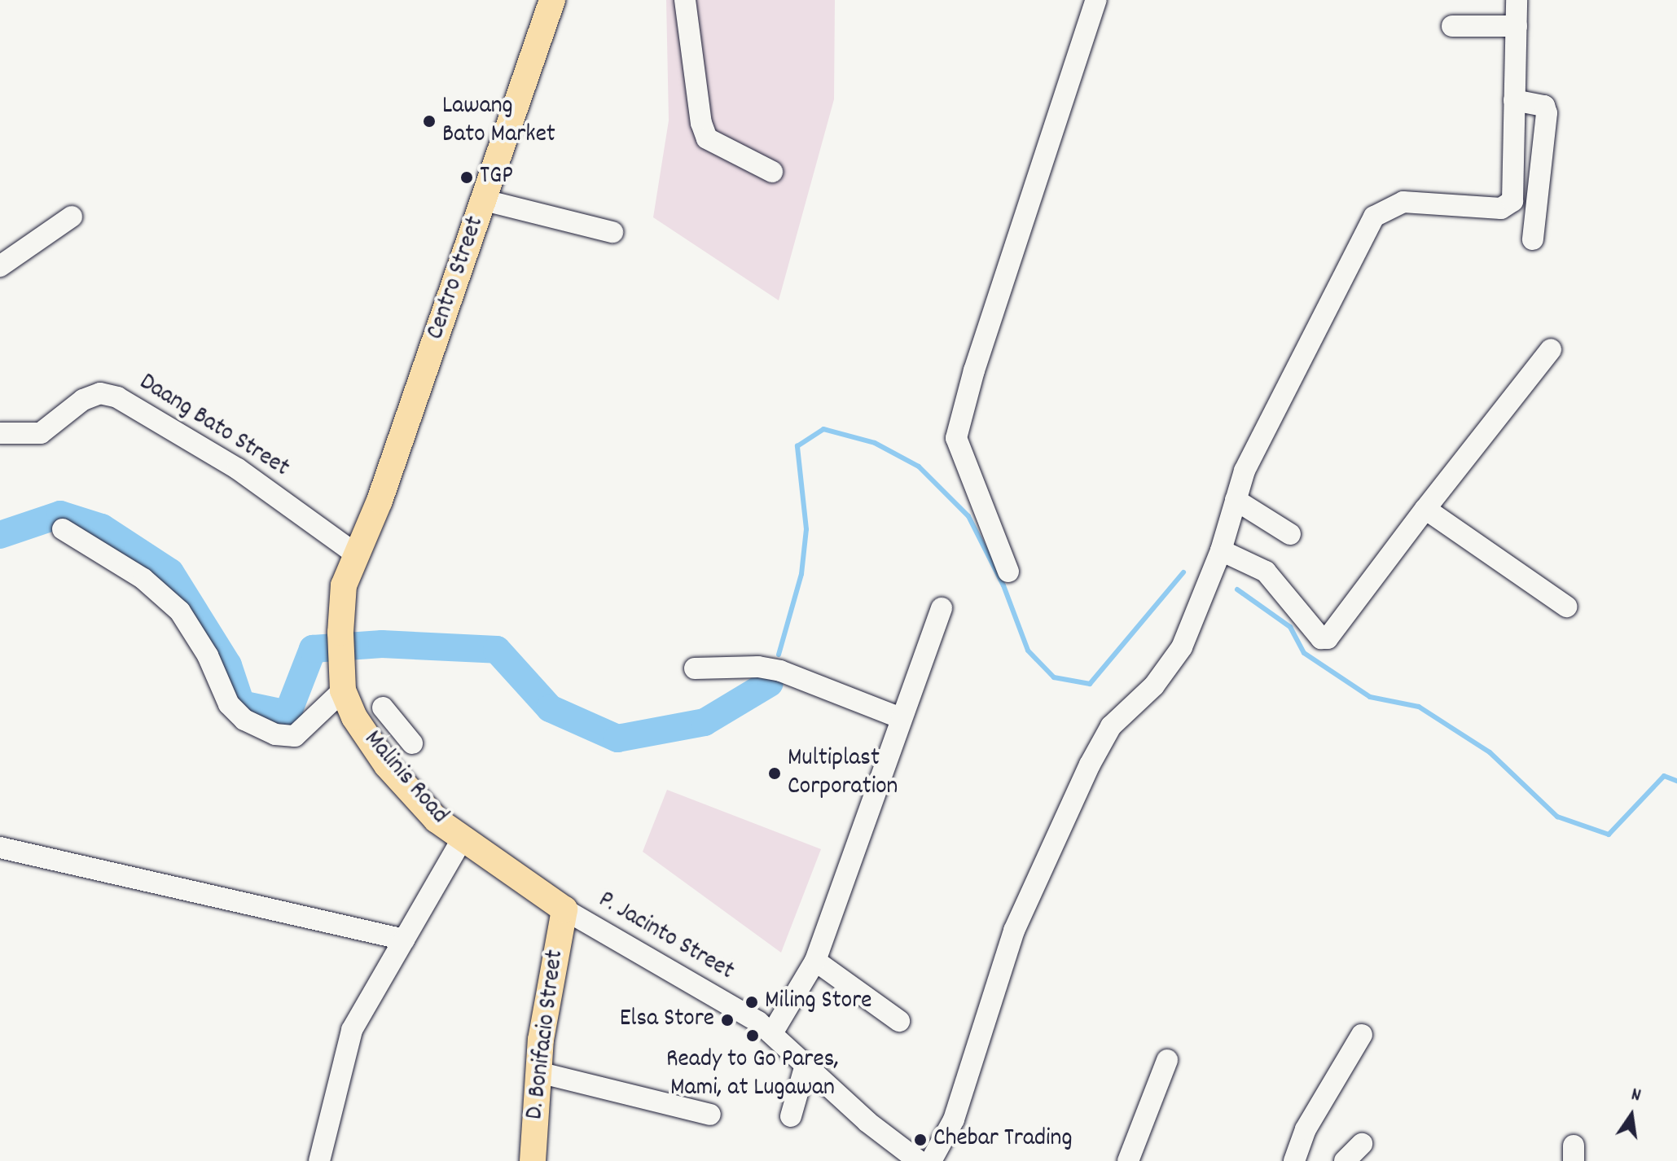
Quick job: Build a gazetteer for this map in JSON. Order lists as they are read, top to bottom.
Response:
{
  "streets": {
    "main road": ["Centro Street", "Malinis Road", "D. Bonifacio Street"],
    "street": ["Daang Bato Street", "P. Jacinto Street"]
  },
  "crossings": [
    ["Centro Street", "Daang Bato Street"],
    ["Centro Street", "Malinis Road"],
    ["Daang Bato Street", "Malinis Road"],
    ["Malinis Road", "P. Jacinto Street"],
    ["Malinis Road", "D. Bonifacio Street"],
    ["P. Jacinto Street", "D. Bonifacio Street"]
  ],
  "places": [
    "Lawang Bato Market",
    "TGP",
    "Multiplast Corporation",
    "Miling Store",
    "Elsa Store",
    "Ready to Go Pares, Mami, at Lugawan",
    "Chebar Trading"
  ],
  "north": "top"
}
